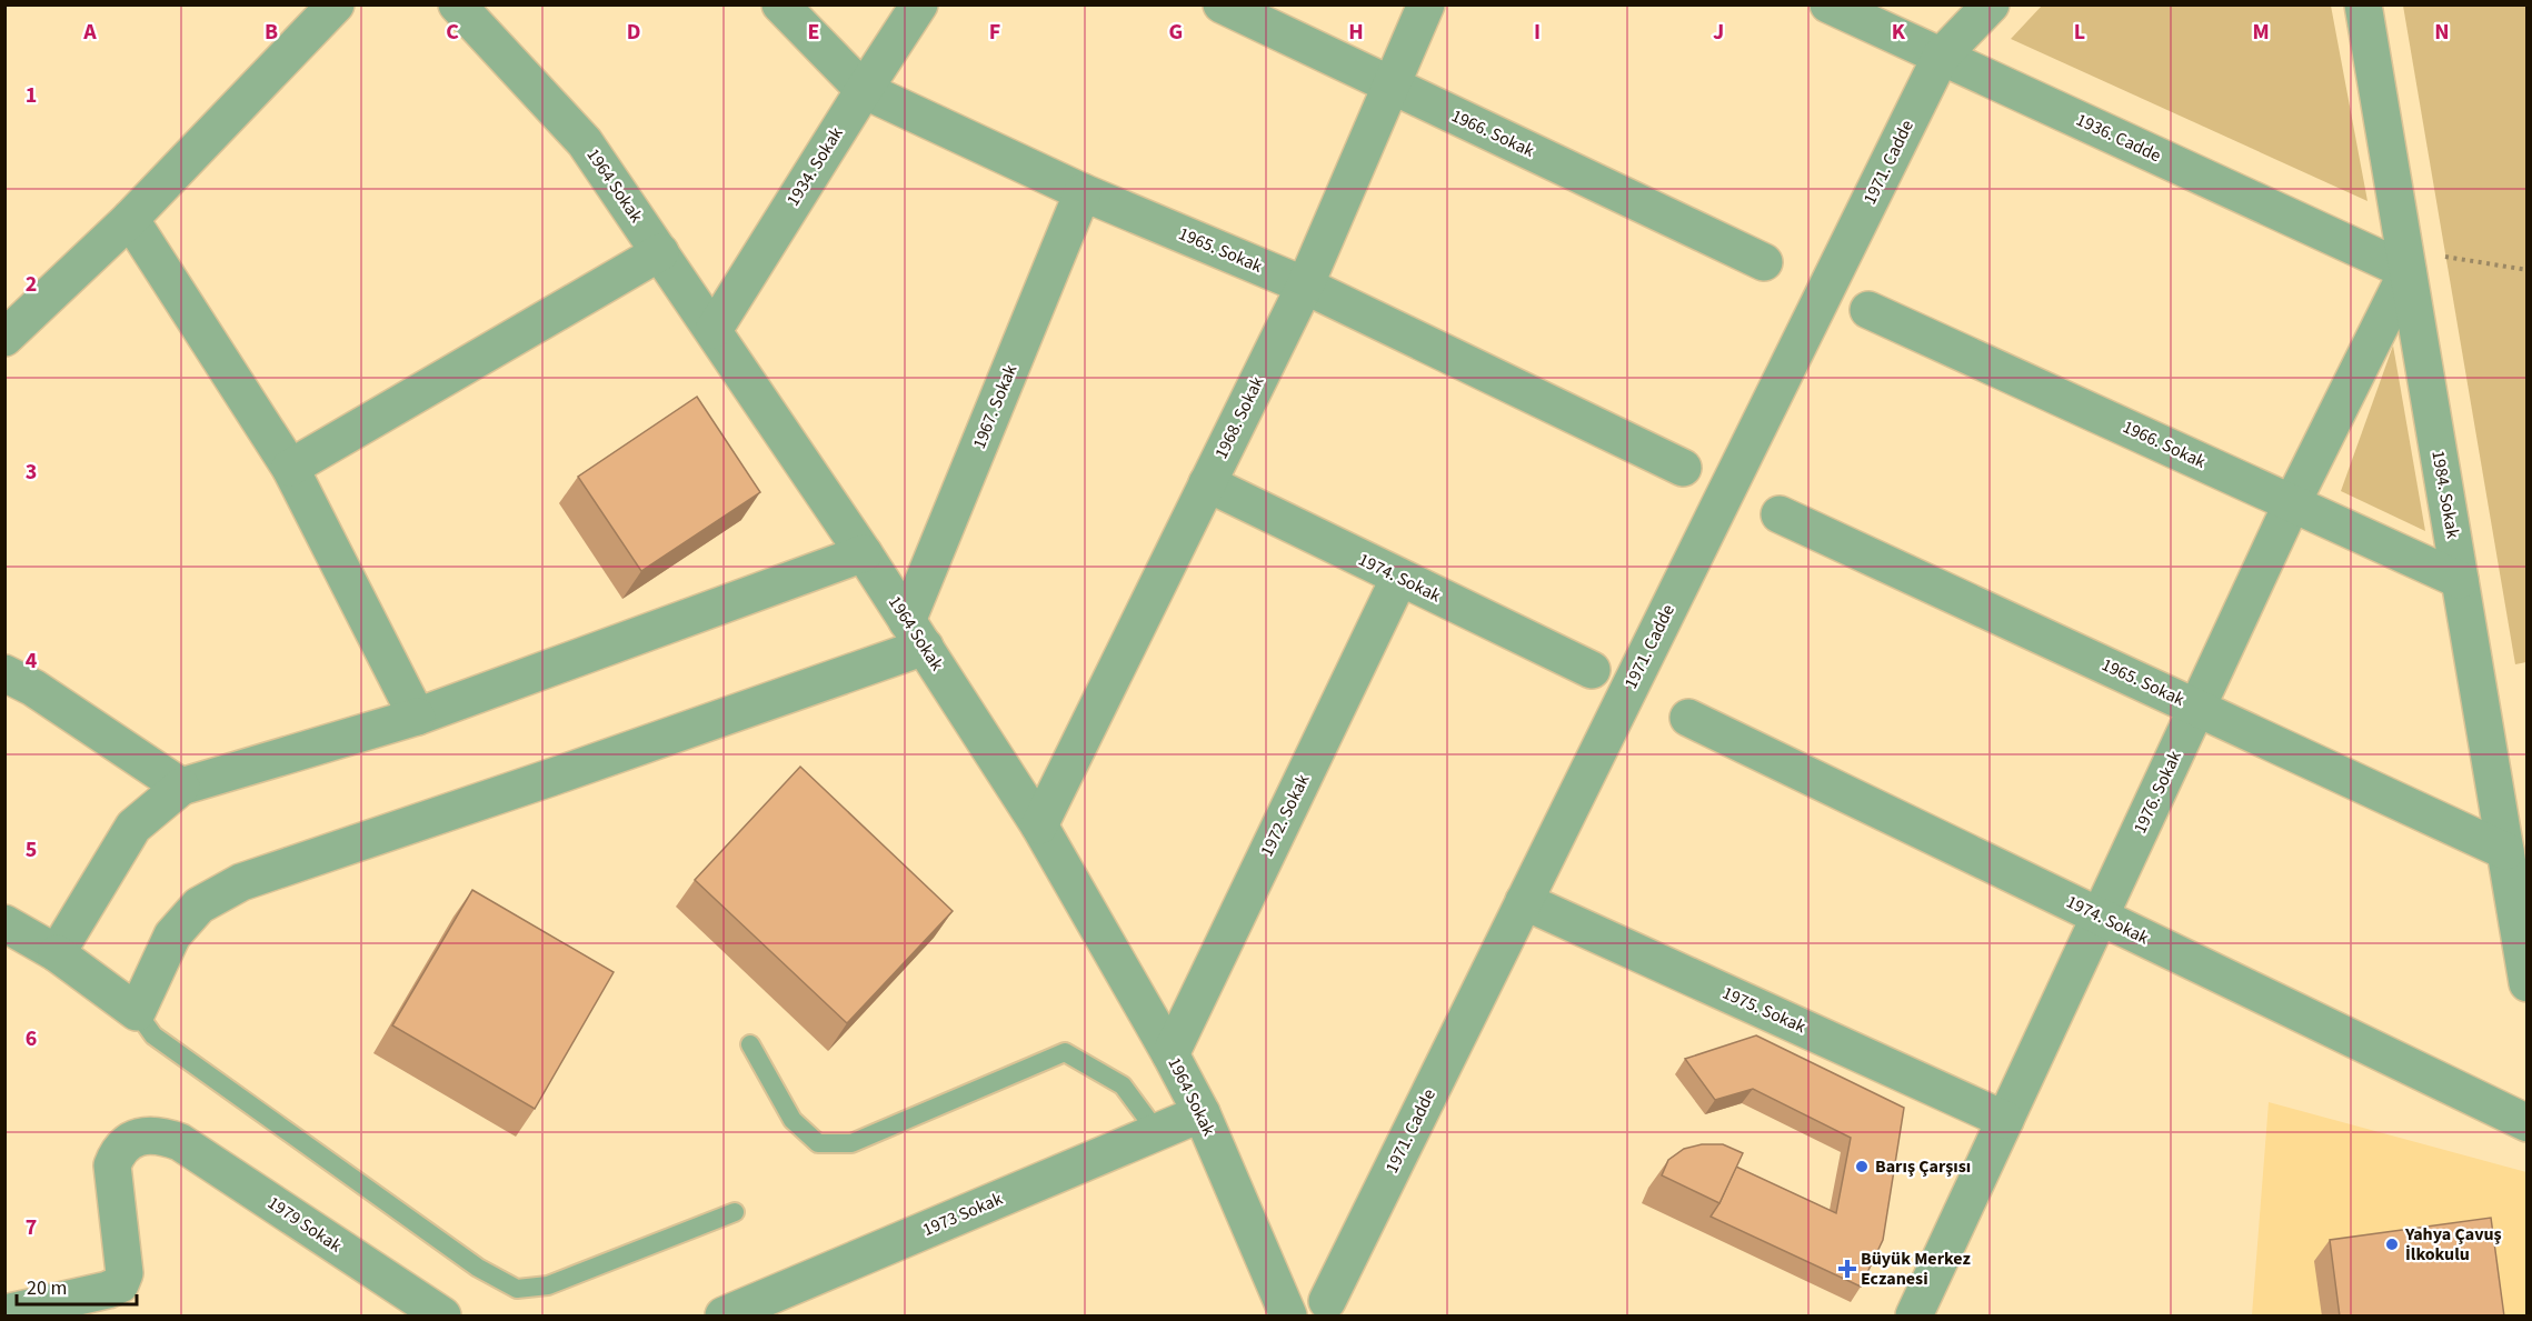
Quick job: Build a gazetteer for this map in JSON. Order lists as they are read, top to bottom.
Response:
{
  "streets": {
    "street": [
      "1966. Sokak",
      "1936. Cadde",
      "1971. Cadde",
      "1934. Sokak",
      "1964 Sokak",
      "1965. Sokak",
      "1967. Sokak",
      "1968. Sokak",
      "1984. Sokak",
      "1974. Sokak",
      "1976. Sokak",
      "1972. Sokak",
      "1975. Sokak",
      "1973 Sokak",
      "1979 Sokak"
    ]
  },
  "crossings": [
    ["1966. Sokak", "1968. Sokak"],
    ["1966. Sokak", "1984. Sokak"],
    ["1966. Sokak", "1976. Sokak"],
    ["1936. Cadde", "1971. Cadde"],
    ["1936. Cadde", "1984. Sokak"],
    ["1936. Cadde", "1976. Sokak"],
    ["1971. Cadde", "1975. Sokak"],
    ["1934. Sokak", "1964 Sokak"],
    ["1934. Sokak", "1965. Sokak"],
    ["1964 Sokak", "1967. Sokak"],
    ["1964 Sokak", "1968. Sokak"],
    ["1964 Sokak", "1972. Sokak"],
    ["1964 Sokak", "1973 Sokak"],
    ["1965. Sokak", "1967. Sokak"],
    ["1965. Sokak", "1968. Sokak"],
    ["1965. Sokak", "1984. Sokak"],
    ["1965. Sokak", "1976. Sokak"],
    ["1968. Sokak", "1974. Sokak"],
    ["1984. Sokak", "1976. Sokak"],
    ["1974. Sokak", "1976. Sokak"],
    ["1974. Sokak", "1972. Sokak"],
    ["1976. Sokak", "1975. Sokak"]
  ],
  "places": {
    "other": ["Barış Çarşısı", "Yahya Çavuş İlkokulu"],
    "health": ["Büyük Merkez Eczanesi"]
  },
  "scale_bar": "20 m",
  "grid": {
    "columns": [
      "A",
      "B",
      "C",
      "D",
      "E",
      "F",
      "G",
      "H",
      "I",
      "J",
      "K",
      "L",
      "M",
      "N"
    ],
    "rows": [
      "1",
      "2",
      "3",
      "4",
      "5",
      "6",
      "7"
    ]
  }
}
